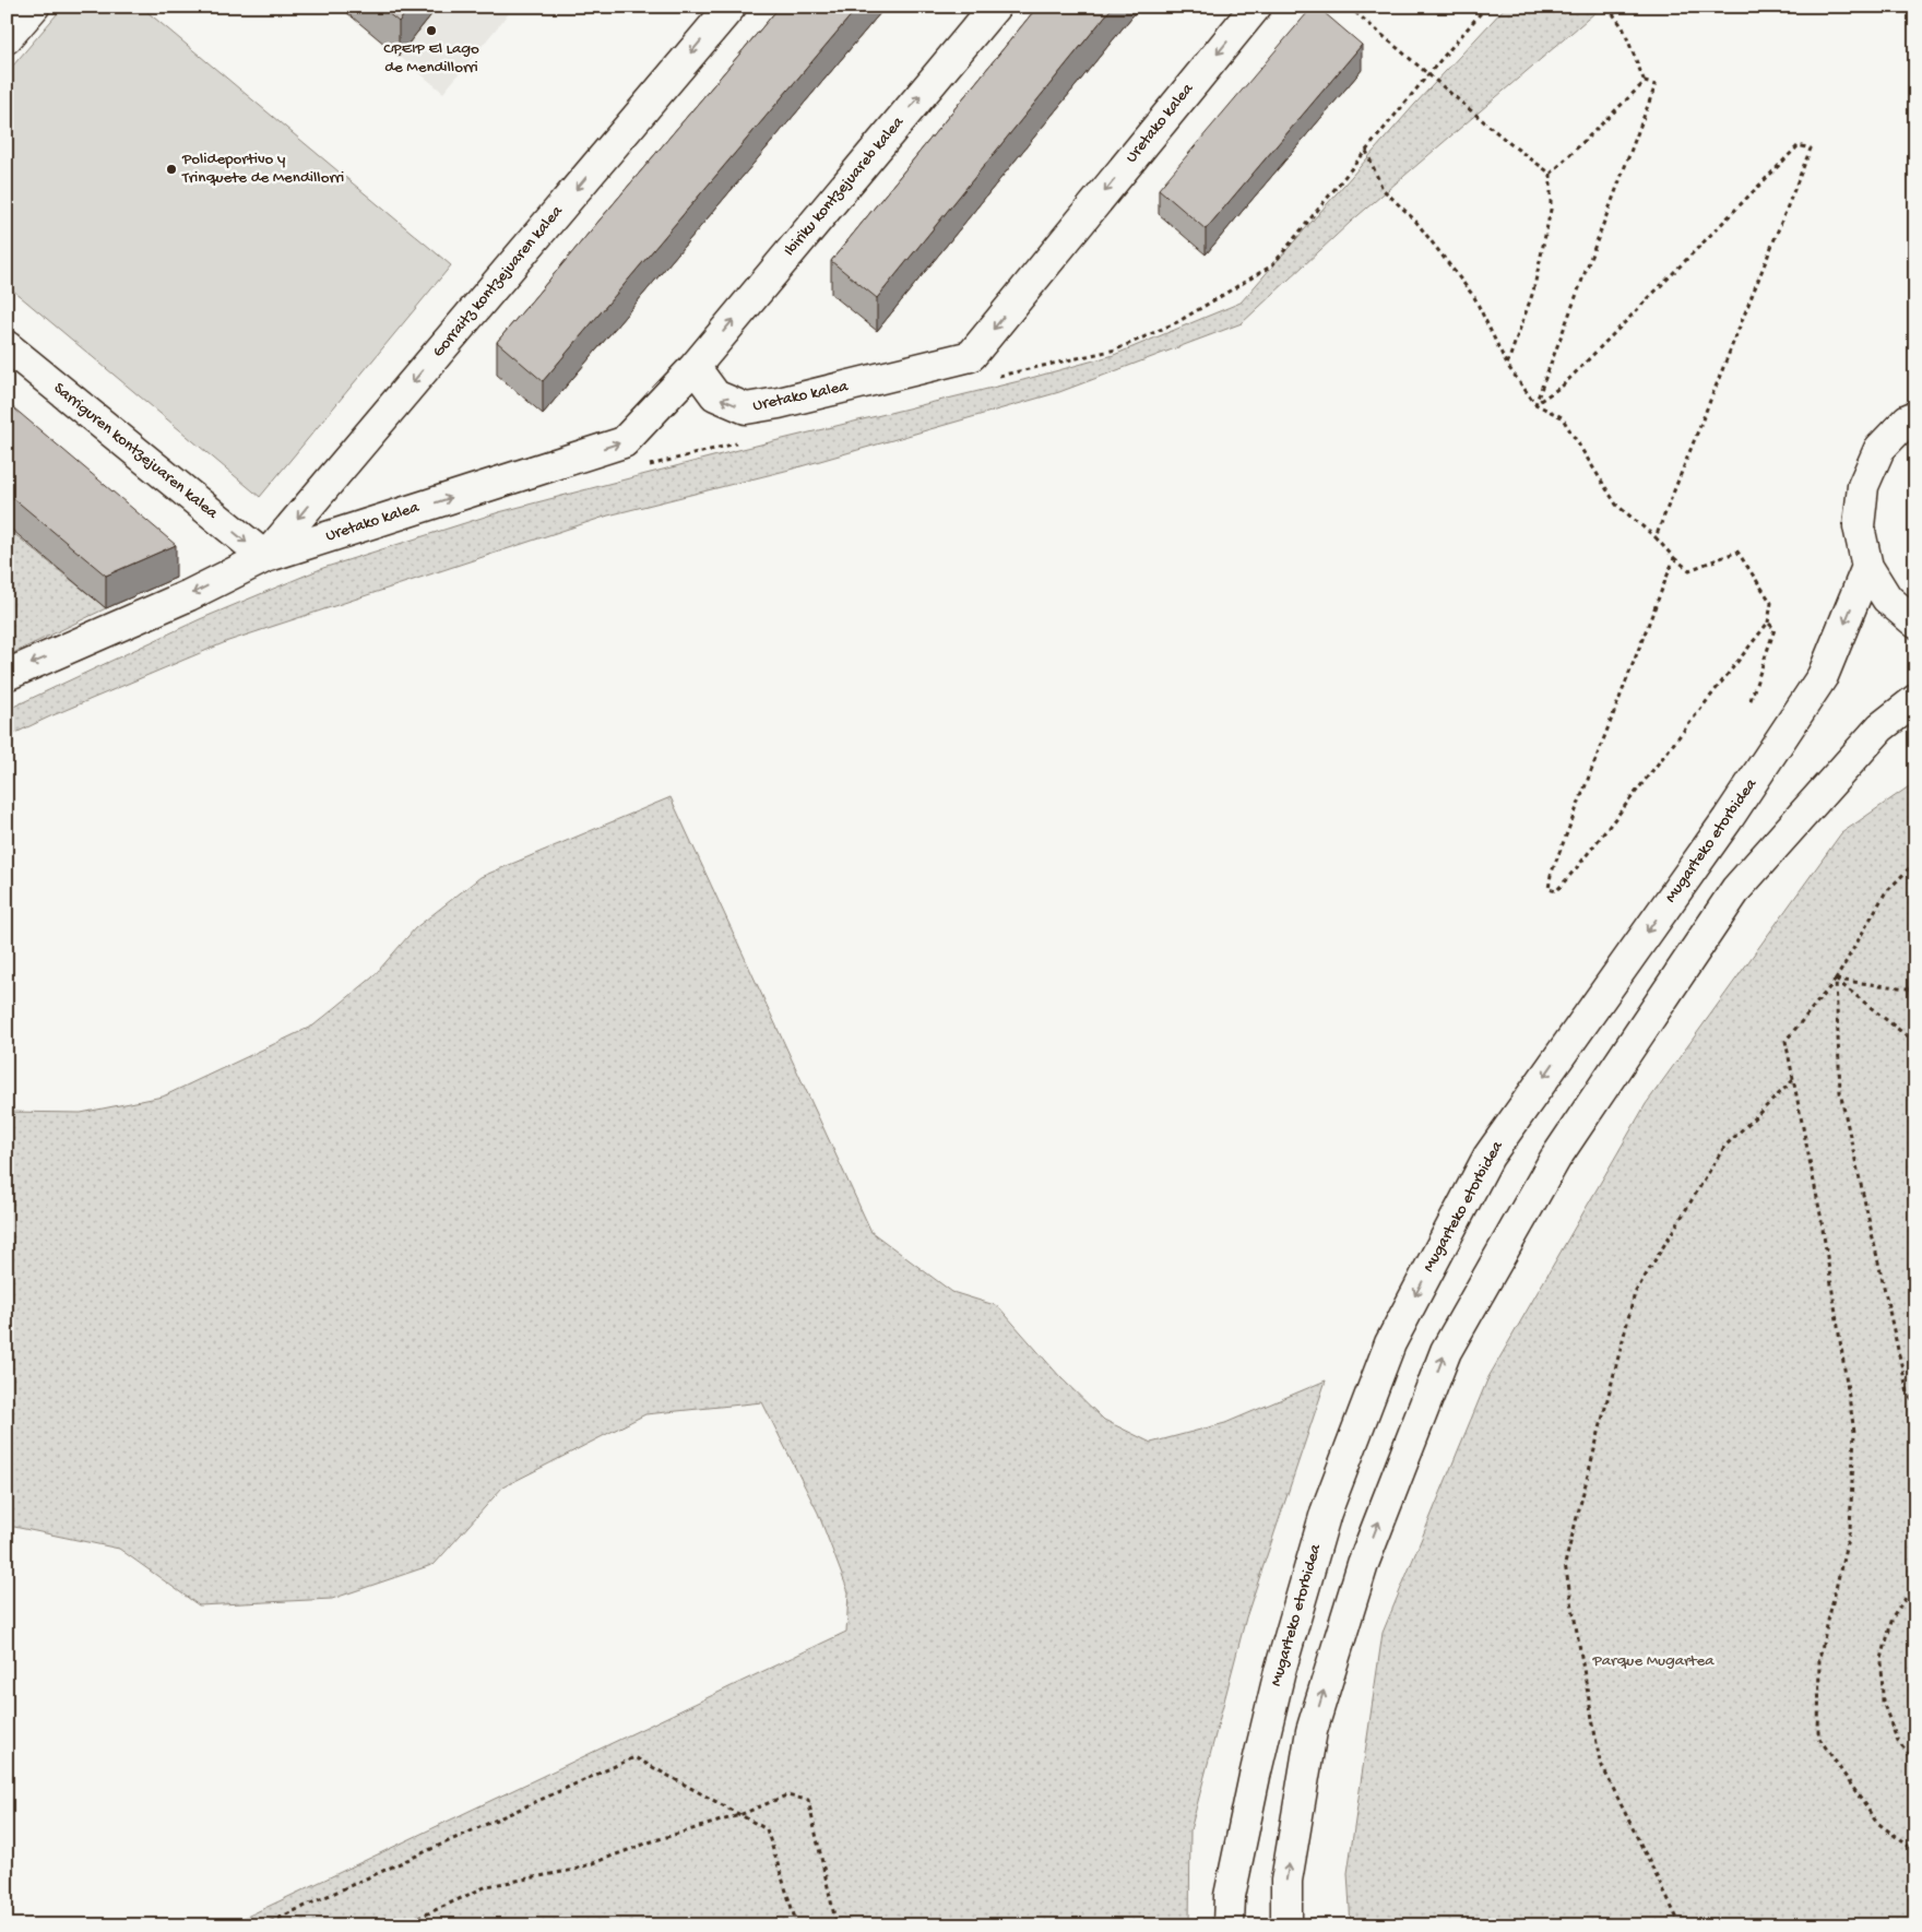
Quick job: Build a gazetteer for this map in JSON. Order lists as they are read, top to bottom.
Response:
{
  "streets": {
    "street": [
      "Uretako kalea",
      "Ibiriku kontzejuareb kalea",
      "Gorraitz kontzejuaren kalea",
      "Sarriguren kontzejuaren kalea",
      "Mugarteko etorbidea"
    ]
  },
  "crossings": [
    ["Uretako kalea", "Ibiriku kontzejuareb kalea"],
    ["Uretako kalea", "Gorraitz kontzejuaren kalea"],
    ["Uretako kalea", "Sarriguren kontzejuaren kalea"],
    ["Gorraitz kontzejuaren kalea", "Sarriguren kontzejuaren kalea"]
  ],
  "one_way": ["Ibiriku kontzejuareb kalea", "Gorraitz kontzejuaren kalea", "Sarriguren kontzejuaren kalea"],
  "parks": ["Parque Mugartea"],
  "places": ["CPEIP El Lago de Mendillorri", "Polideportivo y Trinquete de Mendillorri"]
}
